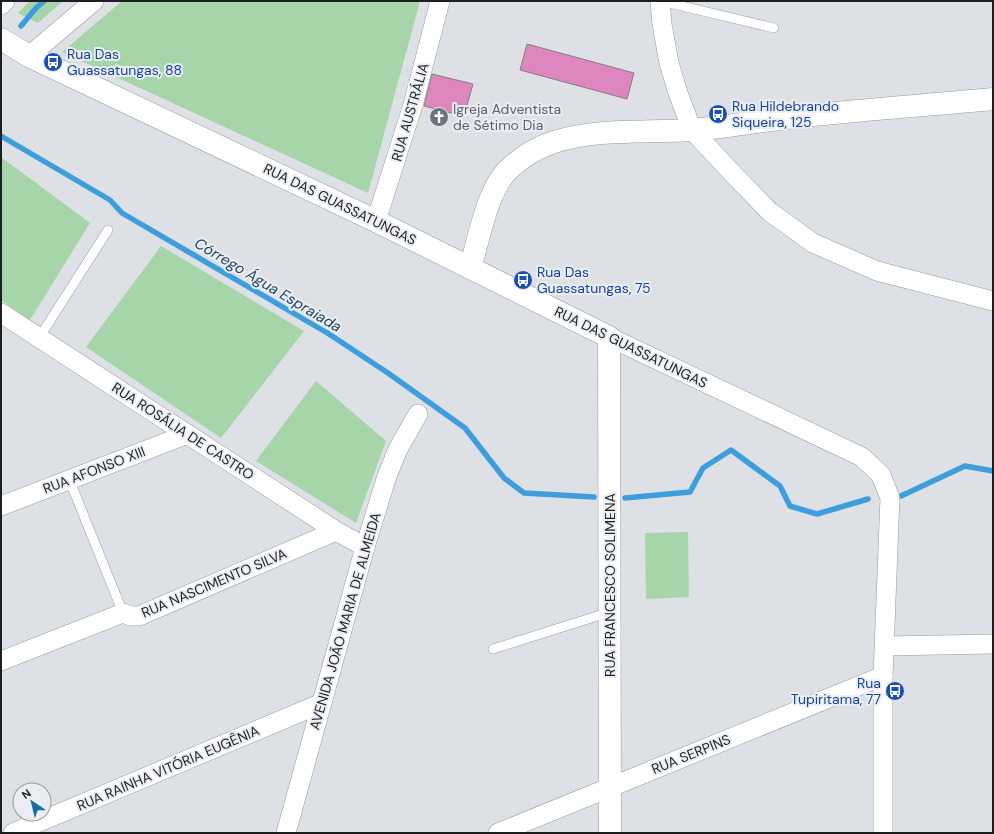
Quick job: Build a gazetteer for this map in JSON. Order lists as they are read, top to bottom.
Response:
{
  "streets": {
    "street": [
      "RUA AUSTRÁLIA",
      "RUA DAS GUASSATUNGAS",
      "RUA ROSÁLIA DE CASTRO",
      "RUA AFONSO XIII",
      "RUA NASCIMENTO SILVA",
      "RUA FRANCESCO SOLIMENA",
      "AVENIDA JOÃO MARIA DE ALMEIDA",
      "RUA SERPINS",
      "RUA RAINHA VITÓRIA EUGÊNIA"
    ]
  },
  "crossings": [
    ["RUA AUSTRÁLIA", "RUA DAS GUASSATUNGAS"],
    ["RUA DAS GUASSATUNGAS", "RUA FRANCESCO SOLIMENA"],
    ["RUA DAS GUASSATUNGAS", "RUA SERPINS"],
    ["RUA ROSÁLIA DE CASTRO", "RUA AFONSO XIII"],
    ["RUA ROSÁLIA DE CASTRO", "RUA NASCIMENTO SILVA"],
    ["RUA ROSÁLIA DE CASTRO", "AVENIDA JOÃO MARIA DE ALMEIDA"],
    ["RUA FRANCESCO SOLIMENA", "RUA SERPINS"],
    ["AVENIDA JOÃO MARIA DE ALMEIDA", "RUA RAINHA VITÓRIA EUGÊNIA"]
  ],
  "water": ["Córrego Água Espraiada"],
  "places": {
    "bus stop": [
      "Rua Das Guassatungas, 88",
      "Rua Hildebrando Siqueira, 125",
      "Rua Das Guassatungas, 75",
      "Rua Tupiritama, 77"
    ],
    "church": ["Igreja Adventista de Sétimo Dia"]
  },
  "north": "top left"
}
